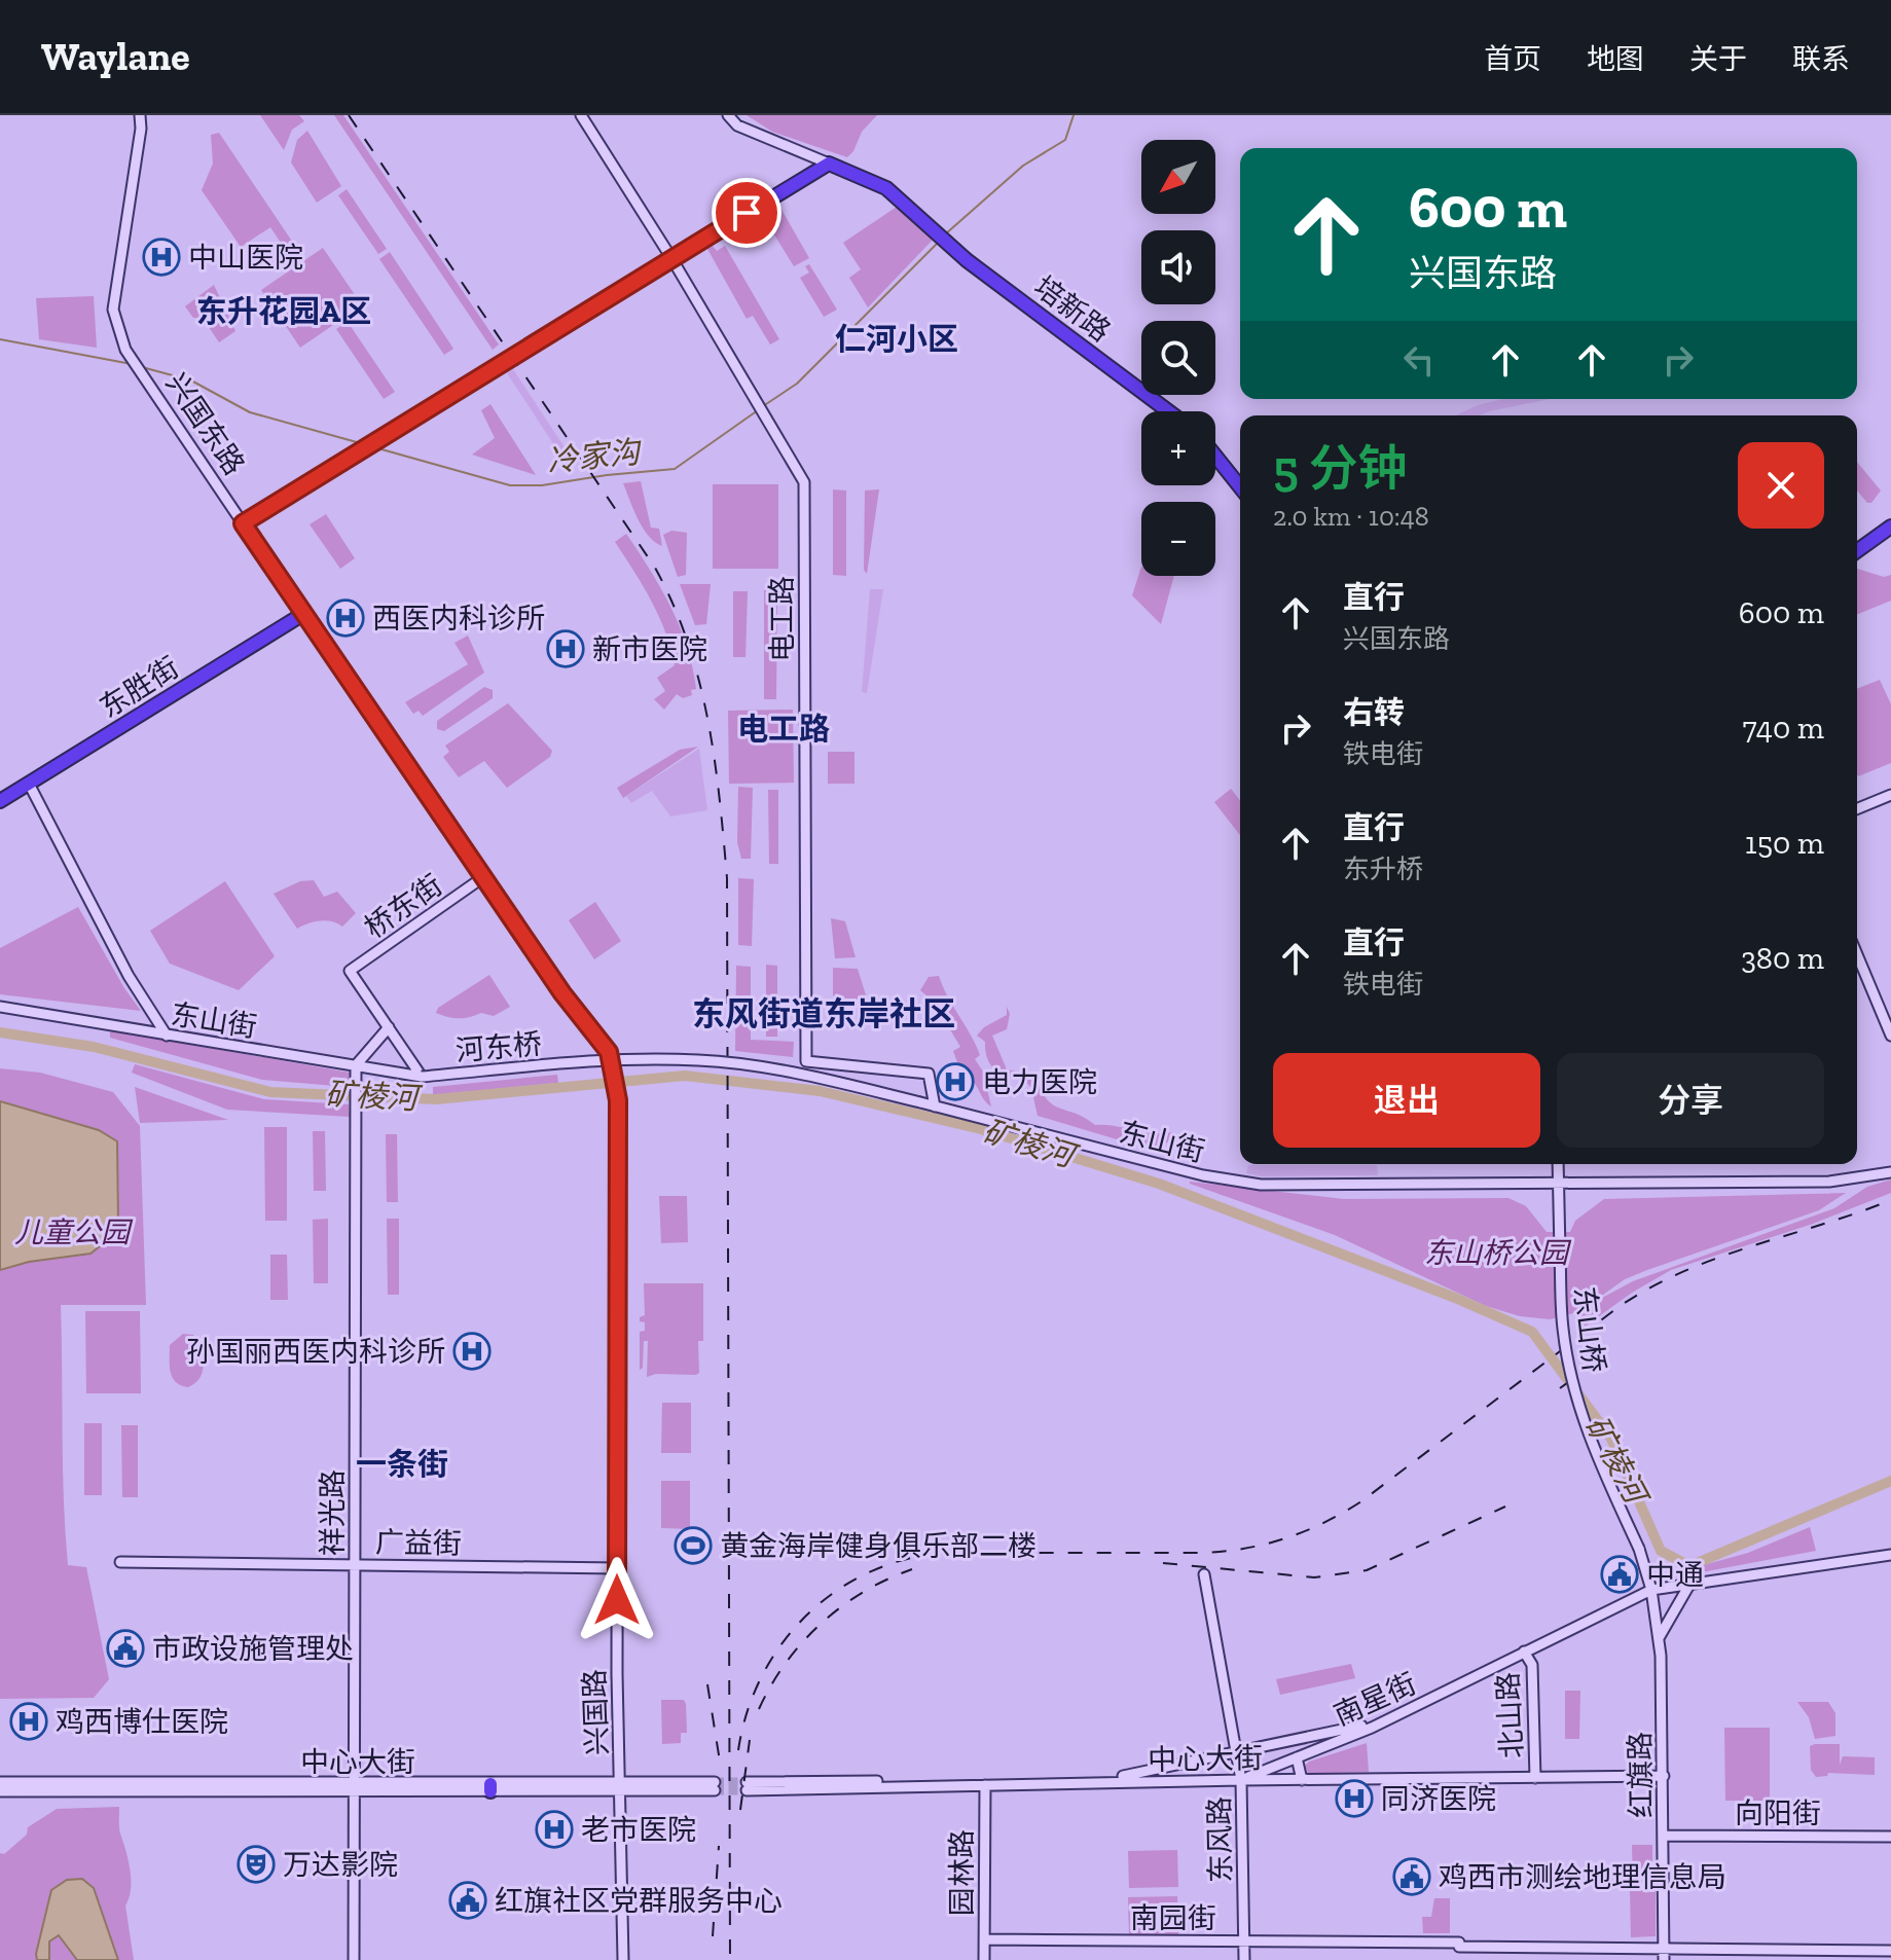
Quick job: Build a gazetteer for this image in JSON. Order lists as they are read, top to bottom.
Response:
{
  "streets": {
    "highway": ["培新路", "兴国东路", "东胜街"],
    "street": [
      "电工路",
      "桥东街",
      "东山街",
      "河东桥",
      "东山桥",
      "祥光路",
      "广益街",
      "南星街",
      "兴国路",
      "北山路",
      "中心大街",
      "红旗路",
      "向阳街",
      "东风路",
      "园林路",
      "南园街"
    ]
  },
  "crossings": [
    ["兴国东路", "东胜街"],
    ["兴国东路", "桥东街"],
    ["兴国东路", "兴国路"],
    ["电工路", "东山街"],
    ["东山街", "河东桥"],
    ["东山街", "东山桥"],
    ["东山街", "祥光路"],
    ["东山桥", "南星街"],
    ["东山桥", "红旗路"],
    ["祥光路", "广益街"],
    ["祥光路", "中心大街"],
    ["广益街", "兴国路"],
    ["南星街", "北山路"],
    ["南星街", "中心大街"],
    ["南星街", "红旗路"],
    ["南星街", "东风路"],
    ["兴国路", "中心大街"],
    ["北山路", "中心大街"],
    ["中心大街", "红旗路"],
    ["中心大街", "东风路"],
    ["中心大街", "园林路"],
    ["红旗路", "向阳街"],
    ["红旗路", "南园街"],
    ["东风路", "南园街"],
    ["园林路", "南园街"]
  ],
  "districts": [
    "东升花园A区",
    "仁河小区",
    "电工路",
    "东风街道东岸社区",
    "一条街"
  ],
  "water": ["冷家沟", "矿棱河"],
  "parks": ["儿童公园", "东山桥公园"],
  "places": {
    "hospital": [
      "中山医院",
      "西医内科诊所",
      "新市医院",
      "电力医院",
      "孙国丽西医内科诊所",
      "鸡西博仕医院",
      "同济医院",
      "老市医院"
    ],
    "sports": ["黄金海岸健身俱乐部二楼"],
    "public building": [
      "中通",
      "市政设施管理处",
      "鸡西市测绘地理信息局",
      "红旗社区党群服务中心"
    ],
    "theatre": ["万达影院"]
  },
  "north": "bottom left",
  "page": {
    "header": "Waylane",
    "nav": [
      "首页",
      "地图",
      "关于",
      "联系"
    ],
    "map_buttons": ["+", "−"],
    "turn": ["600 m", "兴国东路"],
    "heading": ["5 分钟", "2.0 km · 10:48"],
    "list": [
      {
        "name": "直行",
        "note": "兴国东路",
        "value": "600 m"
      },
      {
        "name": "右转",
        "note": "铁电街",
        "value": "740 m"
      },
      {
        "name": "直行",
        "note": "东升桥",
        "value": "150 m"
      },
      {
        "name": "直行",
        "note": "铁电街",
        "value": "380 m"
      }
    ],
    "buttons": ["退出", "分享"]
  }
}
